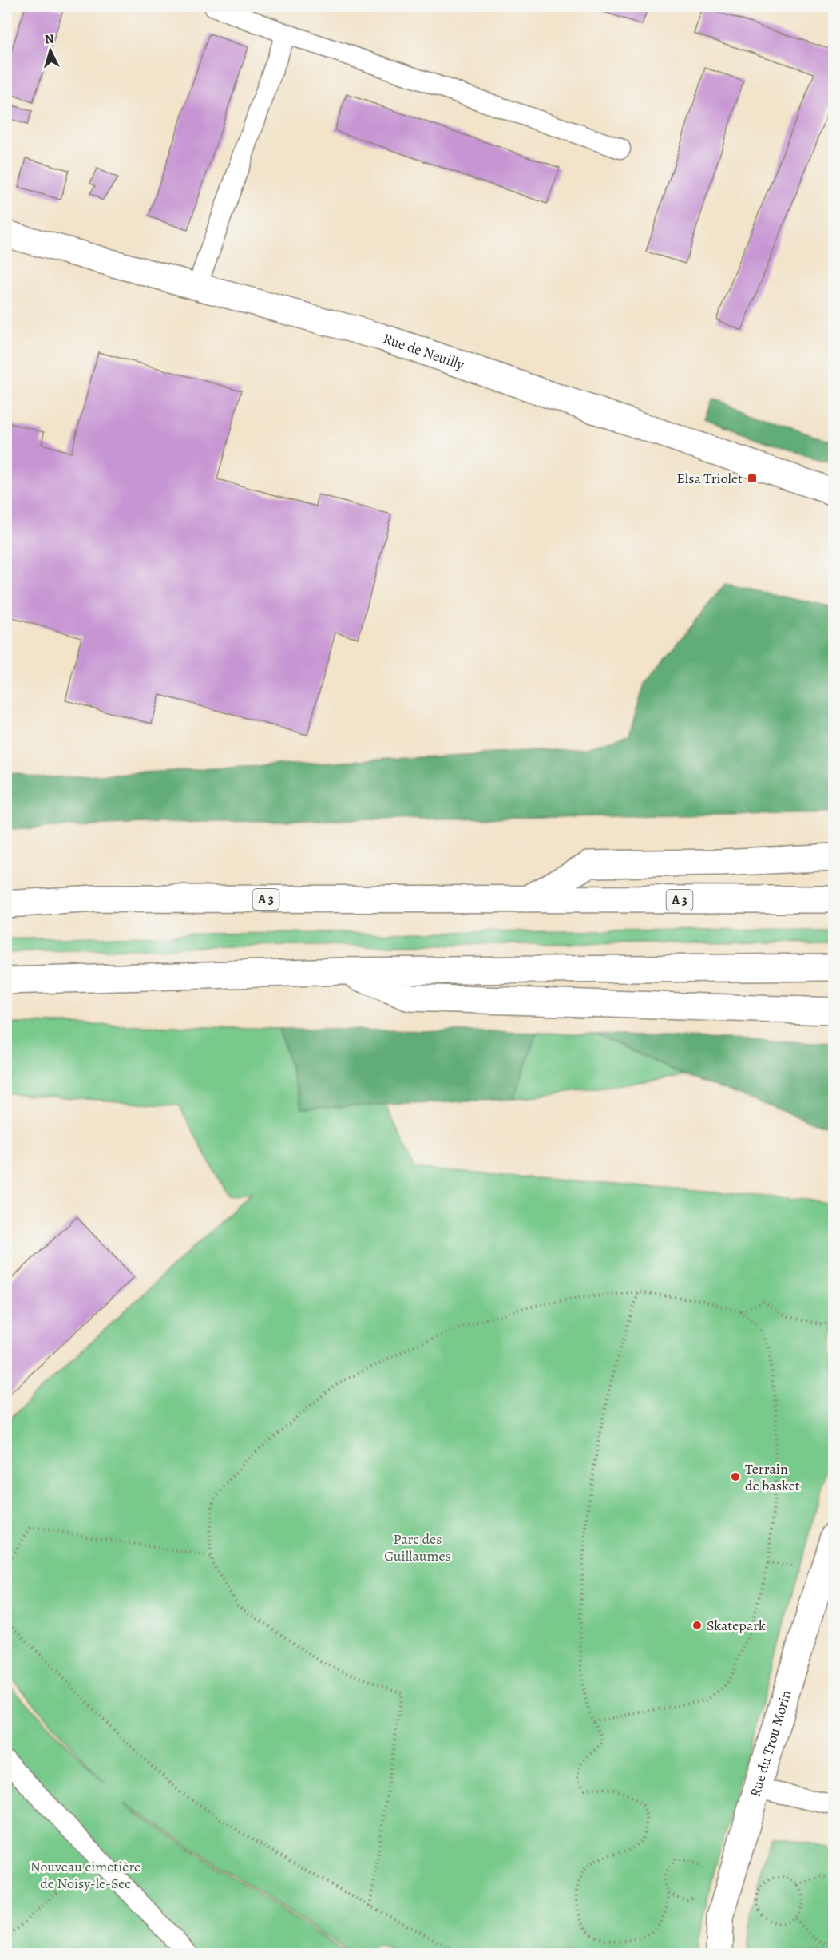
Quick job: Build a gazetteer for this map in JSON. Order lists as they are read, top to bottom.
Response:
{
  "streets": {
    "main road": ["Rue de Neuilly", "A 3", "Rue du Trou Morin"]
  },
  "parks": ["Parc des Guillaumes", "Nouveau cimetière de Noisy-le-Sec"],
  "places": {
    "transit": ["Elsa Triolet"],
    "other": ["Terrain de basket", "Skatepark"]
  },
  "north": "top"
}
